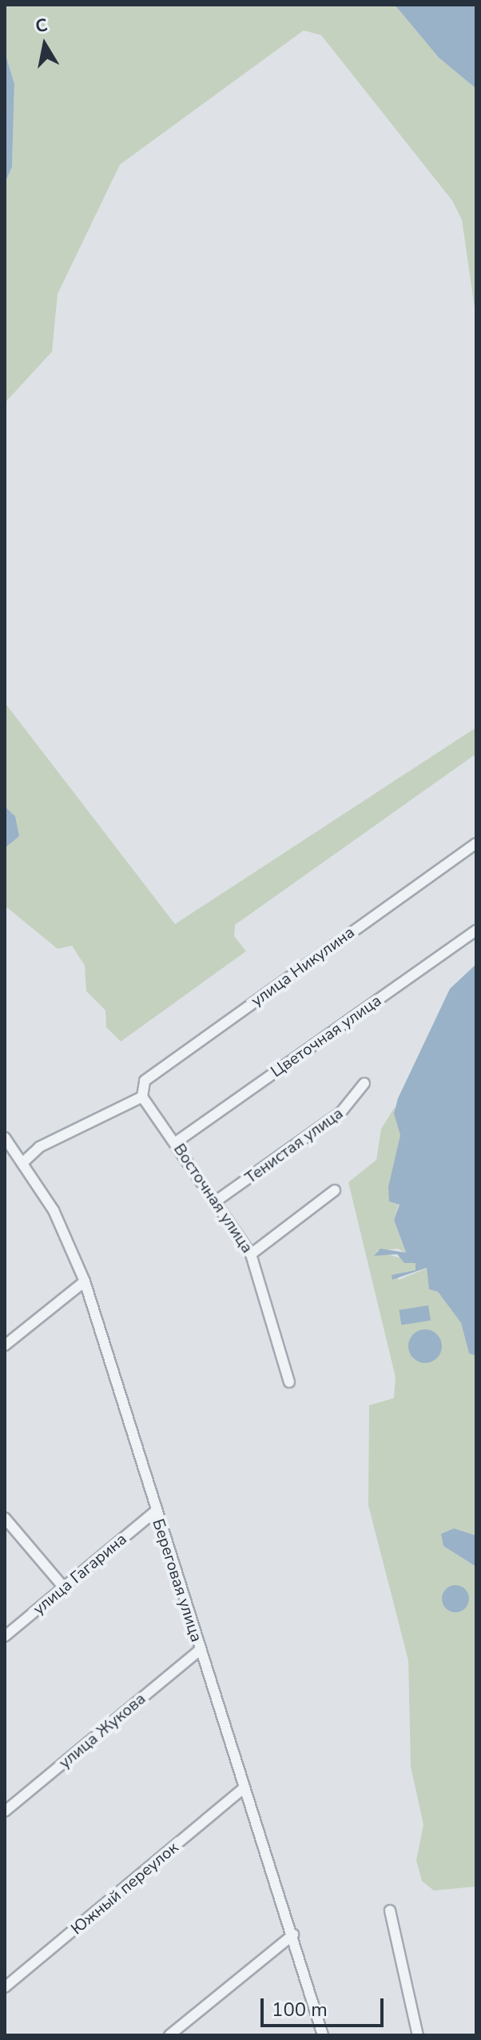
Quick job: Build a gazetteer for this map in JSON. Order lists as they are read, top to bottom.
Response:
{
  "streets": {
    "street": [
      "улица Никулина",
      "Цветочная улица",
      "Тенистая улица",
      "Восточная улица",
      "улица Гагарина",
      "Береговая улица",
      "улица Жукова",
      "Южный переулок"
    ]
  },
  "crossings": [
    ["улица Никулина", "Восточная улица"],
    ["Цветочная улица", "Восточная улица"],
    ["Тенистая улица", "Восточная улица"],
    ["улица Гагарина", "Береговая улица"],
    ["Береговая улица", "улица Жукова"],
    ["Береговая улица", "Южный переулок"]
  ],
  "scale_bar": "100 m",
  "north": "top"
}
